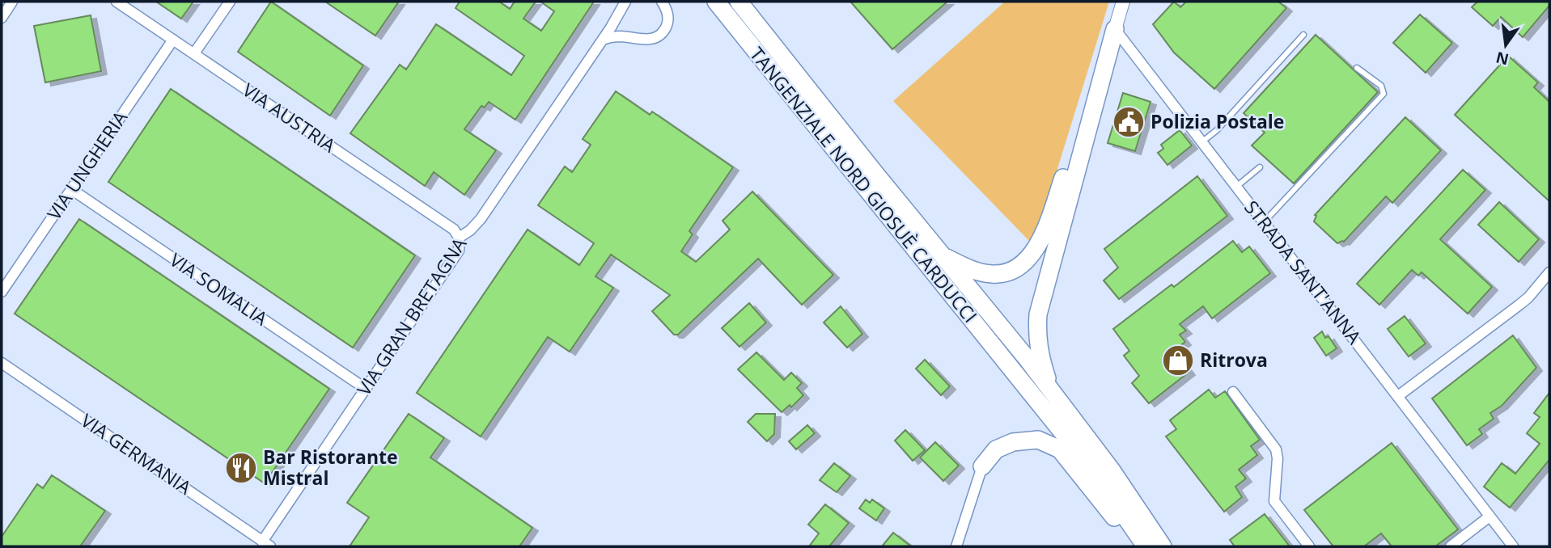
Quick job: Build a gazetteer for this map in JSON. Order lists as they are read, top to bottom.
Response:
{
  "streets": {
    "highway": ["TANGENZIALE NORD GIOSUÈ CARDUCCI"],
    "street": [
      "VIA AUSTRIA",
      "VIA UNGHERIA",
      "STRADA SANT'ANNA",
      "VIA SOMALIA",
      "VIA GRAN BRETAGNA",
      "VIA GERMANIA"
    ]
  },
  "crossings": [
    ["VIA AUSTRIA", "VIA UNGHERIA"],
    ["VIA AUSTRIA", "VIA GRAN BRETAGNA"],
    ["VIA UNGHERIA", "VIA SOMALIA"],
    ["VIA SOMALIA", "VIA GRAN BRETAGNA"],
    ["VIA GRAN BRETAGNA", "VIA GERMANIA"]
  ],
  "places": {
    "public building": ["Polizia Postale"],
    "shop": ["Ritrova"],
    "restaurant": ["Bar Ristorante Mistral"]
  },
  "north": "bottom"
}
